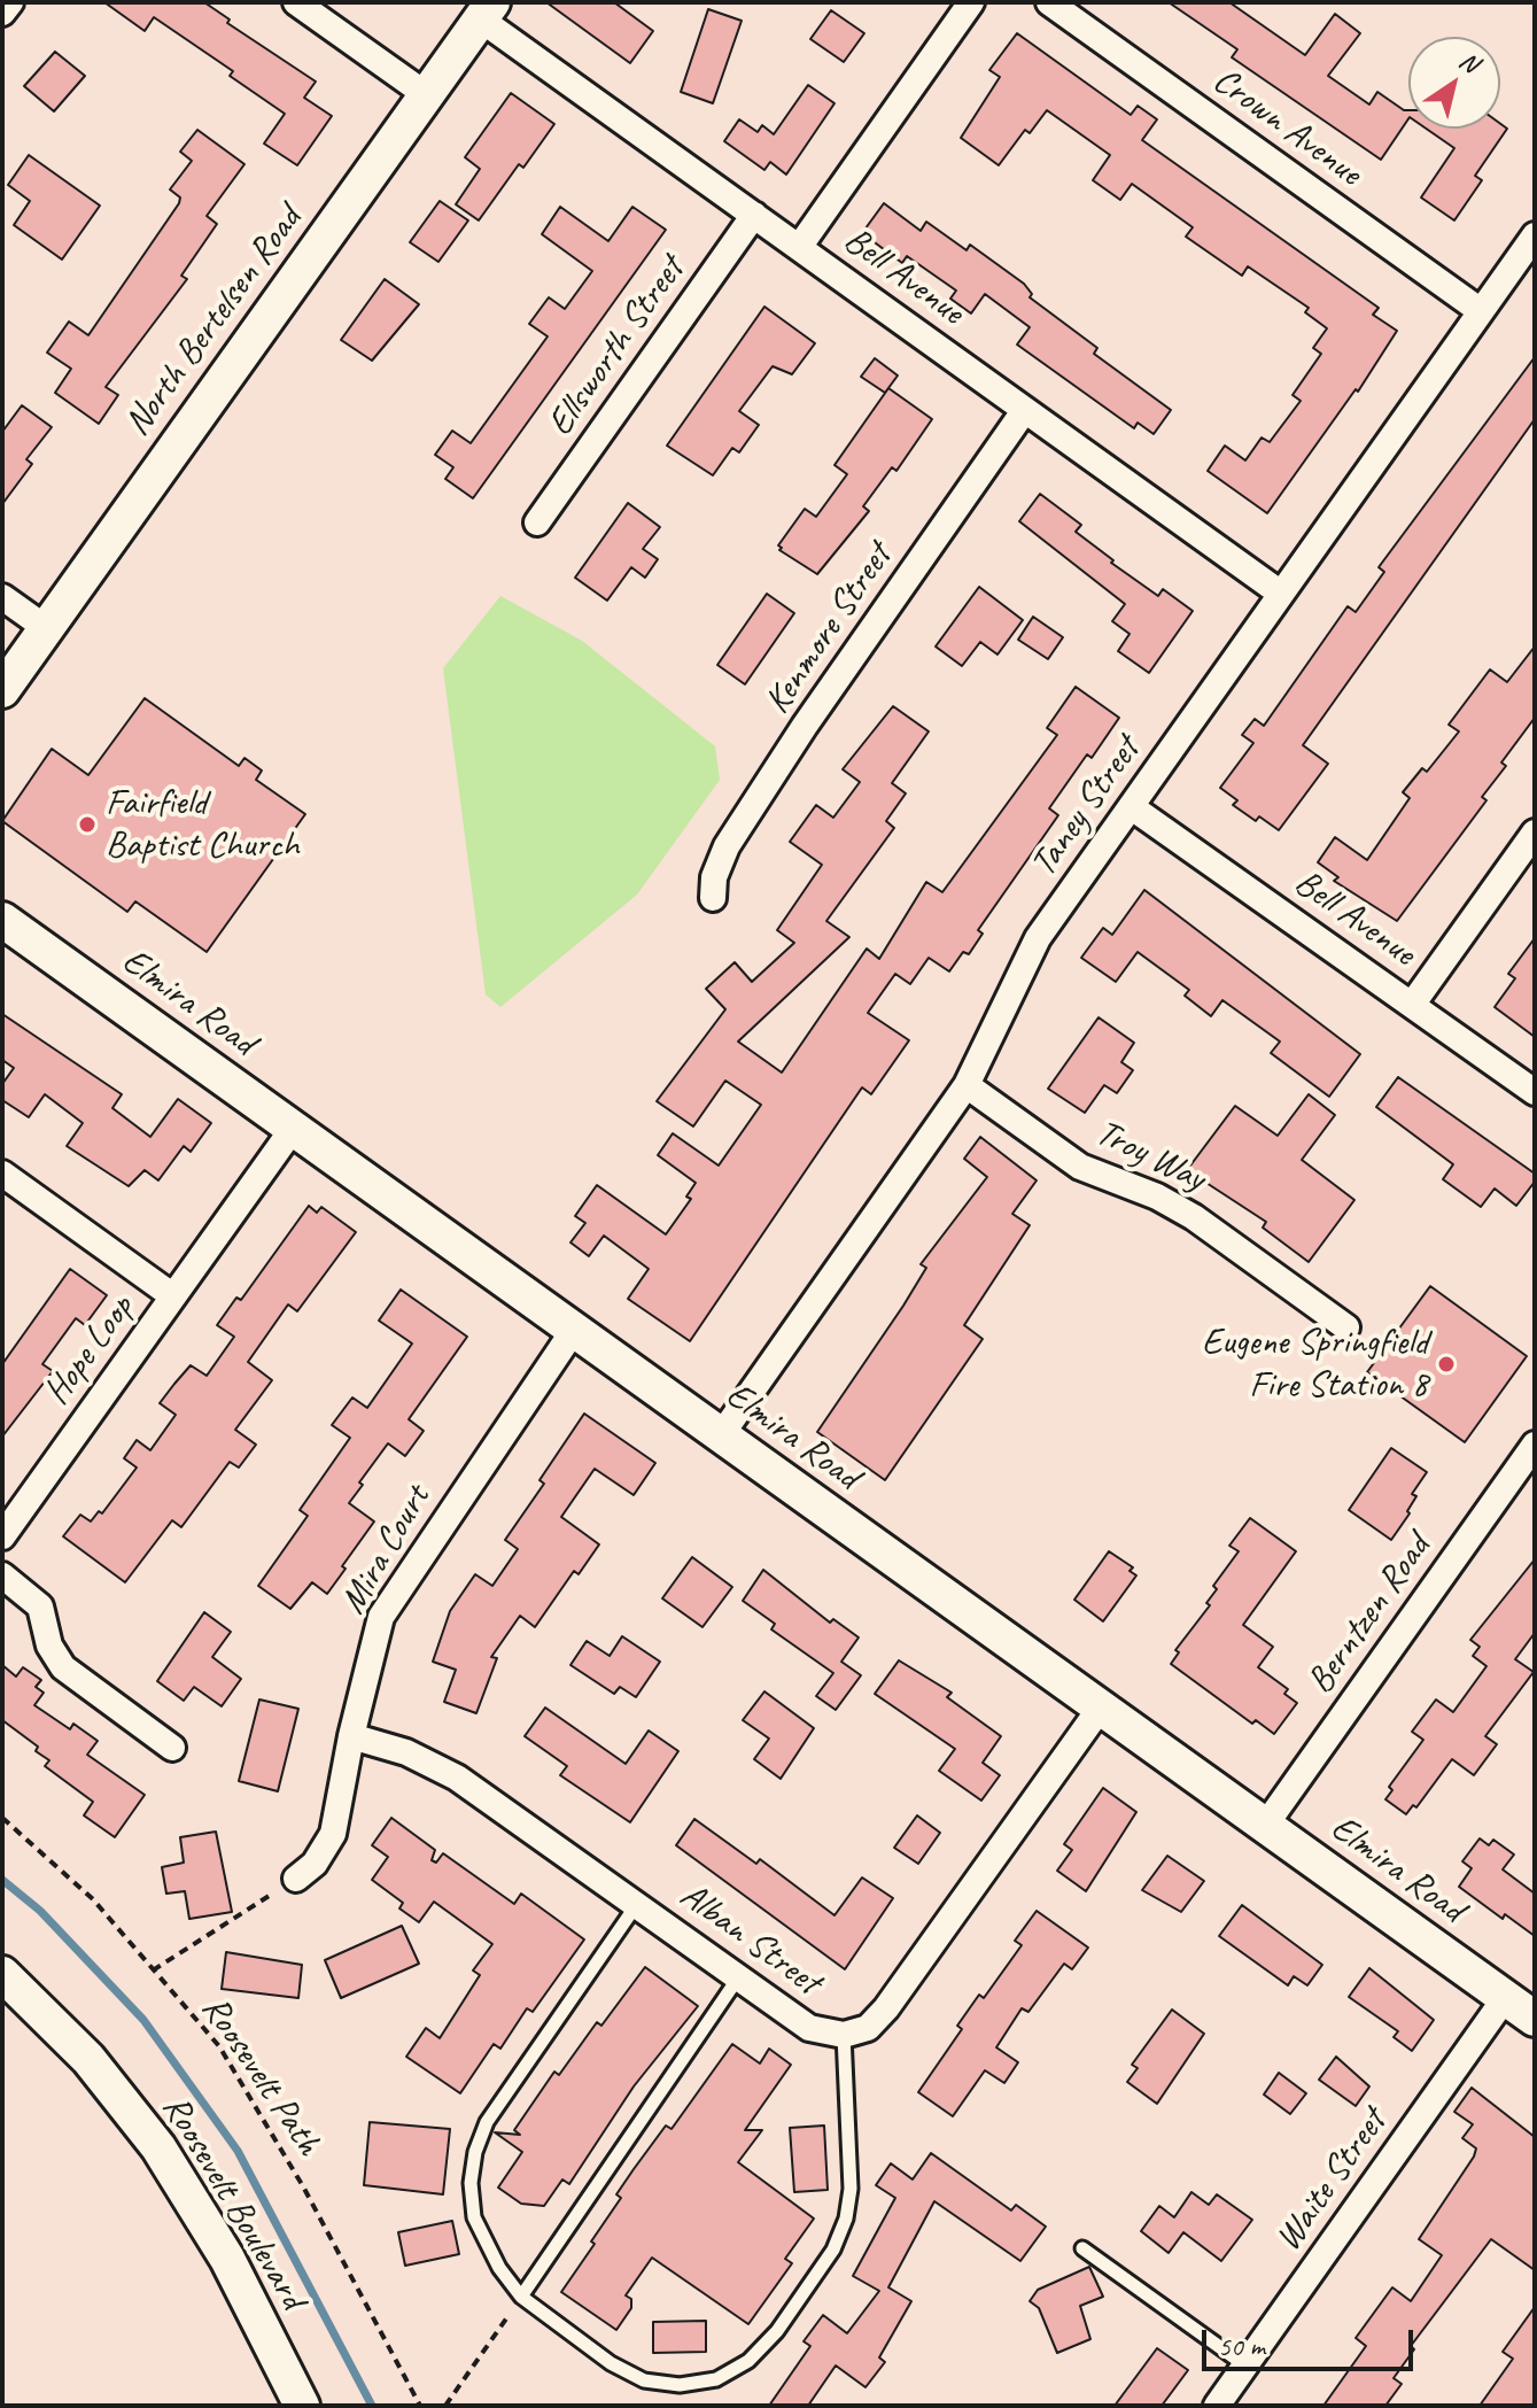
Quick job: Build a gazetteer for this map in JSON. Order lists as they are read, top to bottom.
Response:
{
  "streets": {
    "street": [
      "Crown Avenue",
      "Bell Avenue",
      "North Bertelsen Road",
      "Ellsworth Street",
      "Kenmore Street",
      "Taney Street",
      "Elmira Road",
      "Troy Way",
      "Hope Loop",
      "Mira Court",
      "Berntzen Road",
      "Alban Street",
      "Waite Street",
      "Roosevelt Boulevard"
    ],
    "path": ["Roosevelt Path"]
  },
  "crossings": [
    ["Crown Avenue", "Taney Street"],
    ["Bell Avenue", "North Bertelsen Road"],
    ["Bell Avenue", "Ellsworth Street"],
    ["Bell Avenue", "Kenmore Street"],
    ["Bell Avenue", "Taney Street"],
    ["Taney Street", "Elmira Road"],
    ["Taney Street", "Troy Way"],
    ["Elmira Road", "Hope Loop"],
    ["Elmira Road", "Mira Court"],
    ["Elmira Road", "Berntzen Road"],
    ["Elmira Road", "Alban Street"],
    ["Elmira Road", "Waite Street"],
    ["Mira Court", "Alban Street"]
  ],
  "places": ["Fairfield Baptist Church", "Eugene Springfield Fire Station 8"],
  "scale_bar": "50 m",
  "north": "top right"
}
